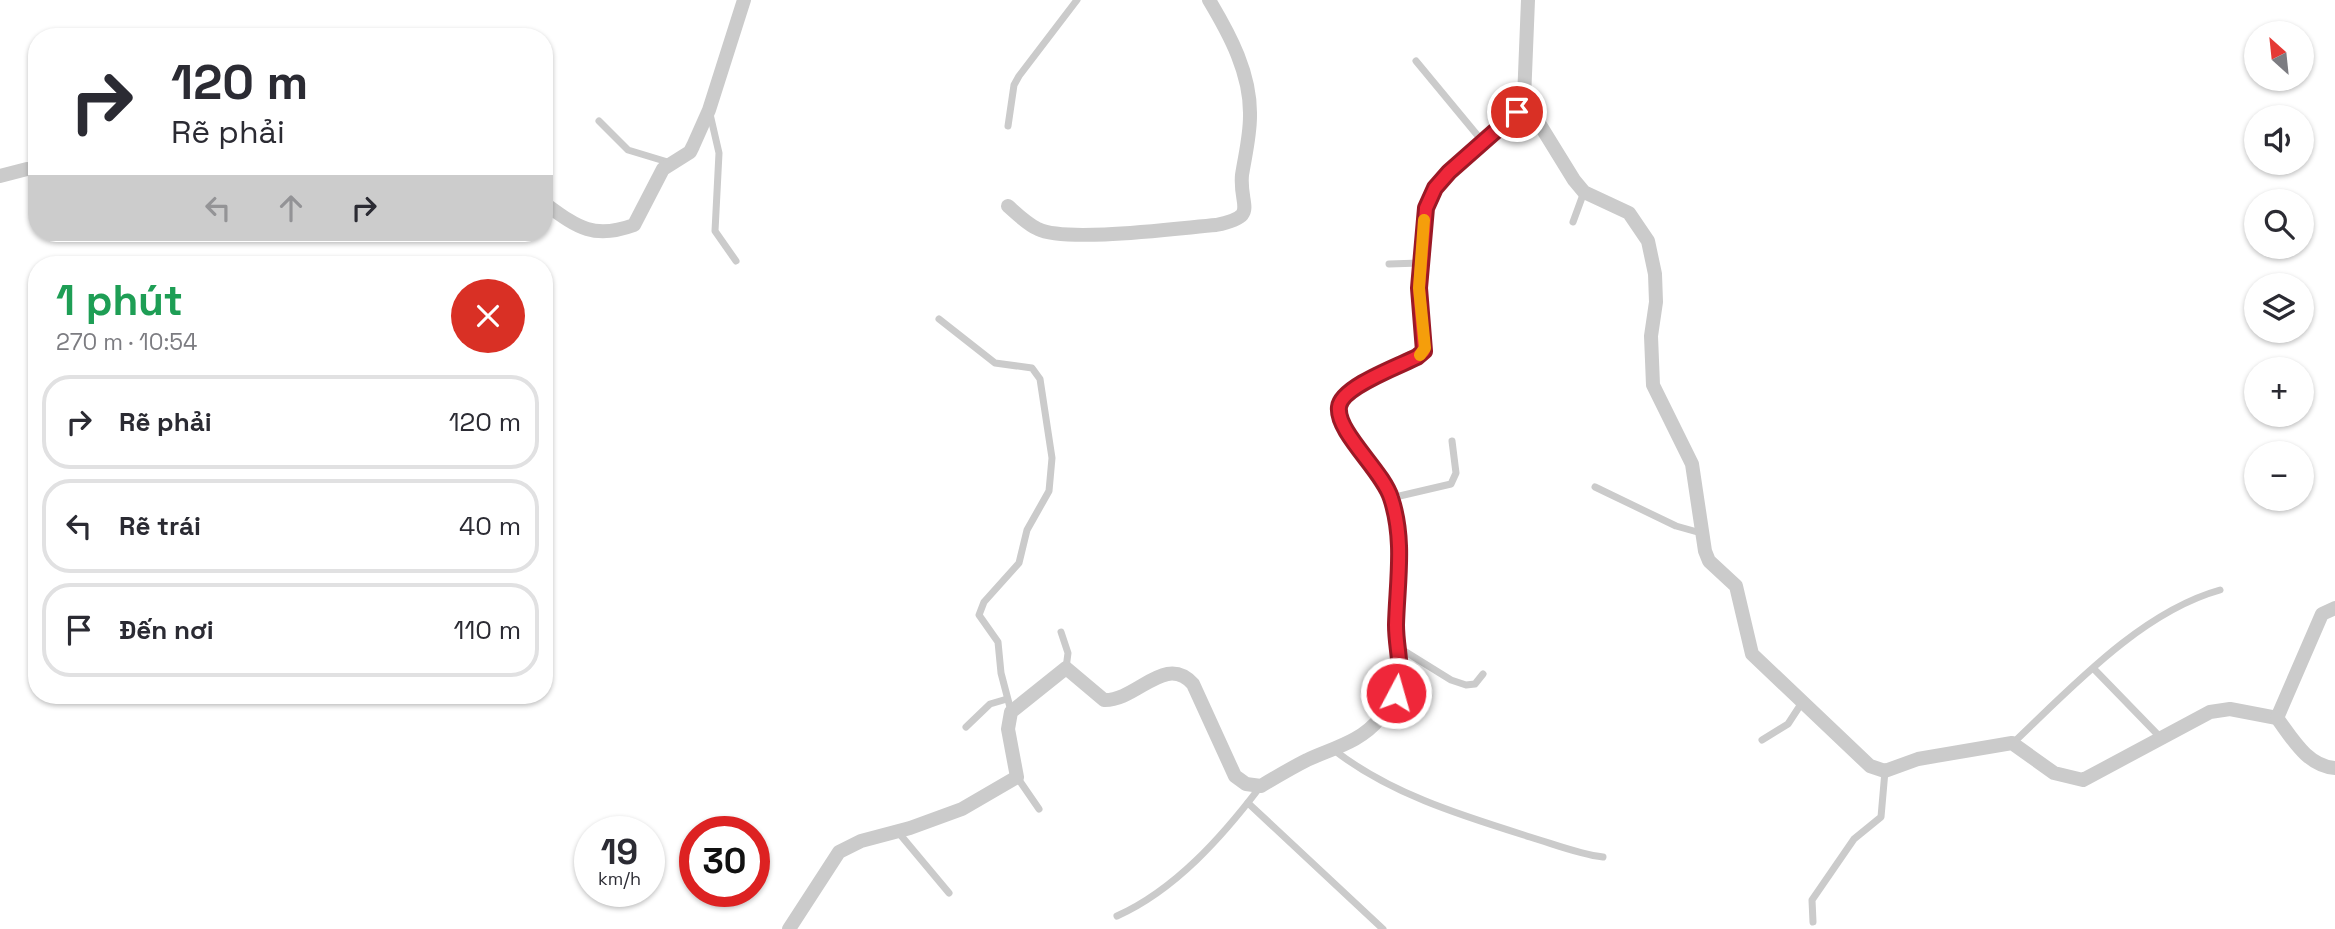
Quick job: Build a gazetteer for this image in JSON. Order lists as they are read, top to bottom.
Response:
{
  "north": "top left",
  "page": {
    "map_buttons": ["+", "−"],
    "turn": ["120 m", "Rẽ phải"],
    "heading": ["1 phút", "270 m · 10:54"],
    "list": [
      {
        "name": "Rẽ phải",
        "value": "120 m"
      },
      {
        "name": "Rẽ trái",
        "value": "40 m"
      },
      {
        "name": "Đến nơi",
        "value": "110 m"
      }
    ],
    "speed": "19 km/h",
    "limit": "30"
  }
}
